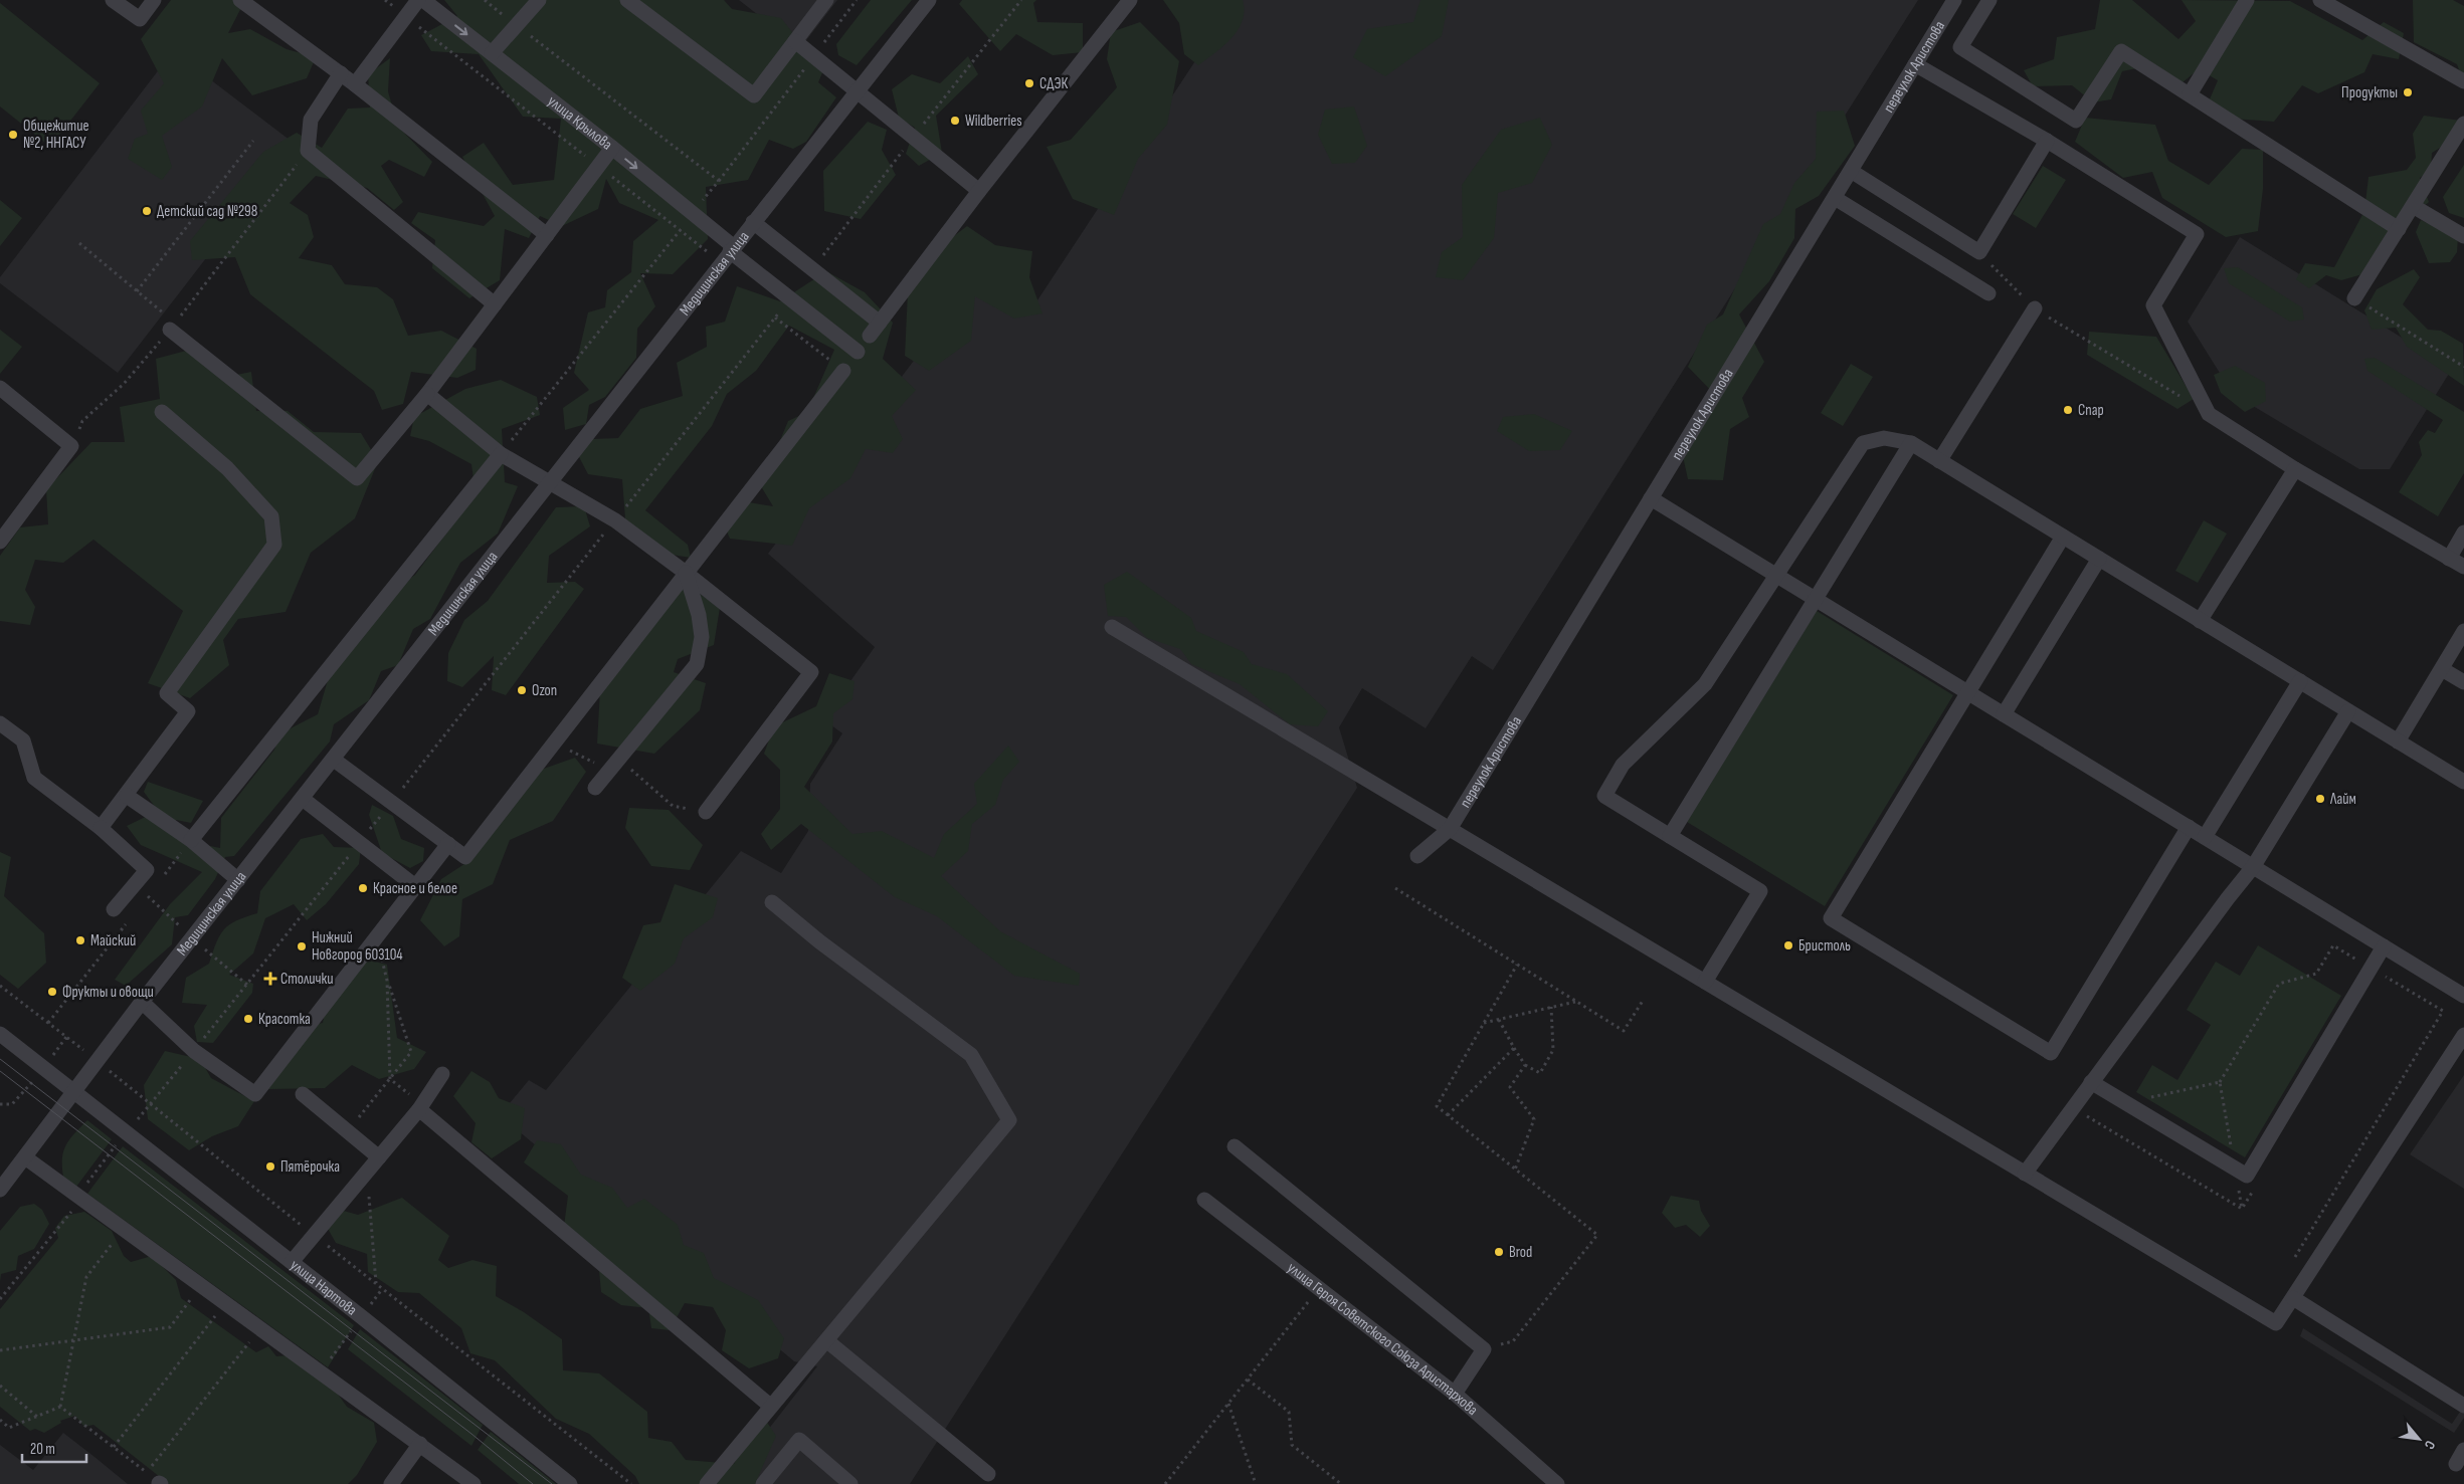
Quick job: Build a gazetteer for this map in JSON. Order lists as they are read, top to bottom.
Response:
{
  "streets": {
    "street": [
      "переулок Аристова",
      "улица Крылова",
      "Медицинская улица",
      "улица Нартова",
      "улица Героя Советского Союза Аристархова"
    ]
  },
  "crossings": [
    ["улица Крылова", "Медицинская улица"],
    ["Медицинская улица", "улица Нартова"]
  ],
  "places": {
    "other": [
      "СДЭК",
      "Продукты",
      "Wildberries",
      "Общежитие №2, ННГАСУ",
      "Детский сад №298",
      "Спар",
      "Ozon",
      "Лайм",
      "Красное и белое",
      "Майский",
      "Бристоль",
      "Нижний Новгород 603104",
      "Фрукты и овощи",
      "Красотка",
      "Пятёрочка",
      "Brod"
    ],
    "health": ["Столички"]
  },
  "scale_bar": "20 m",
  "north": "bottom right"
}
